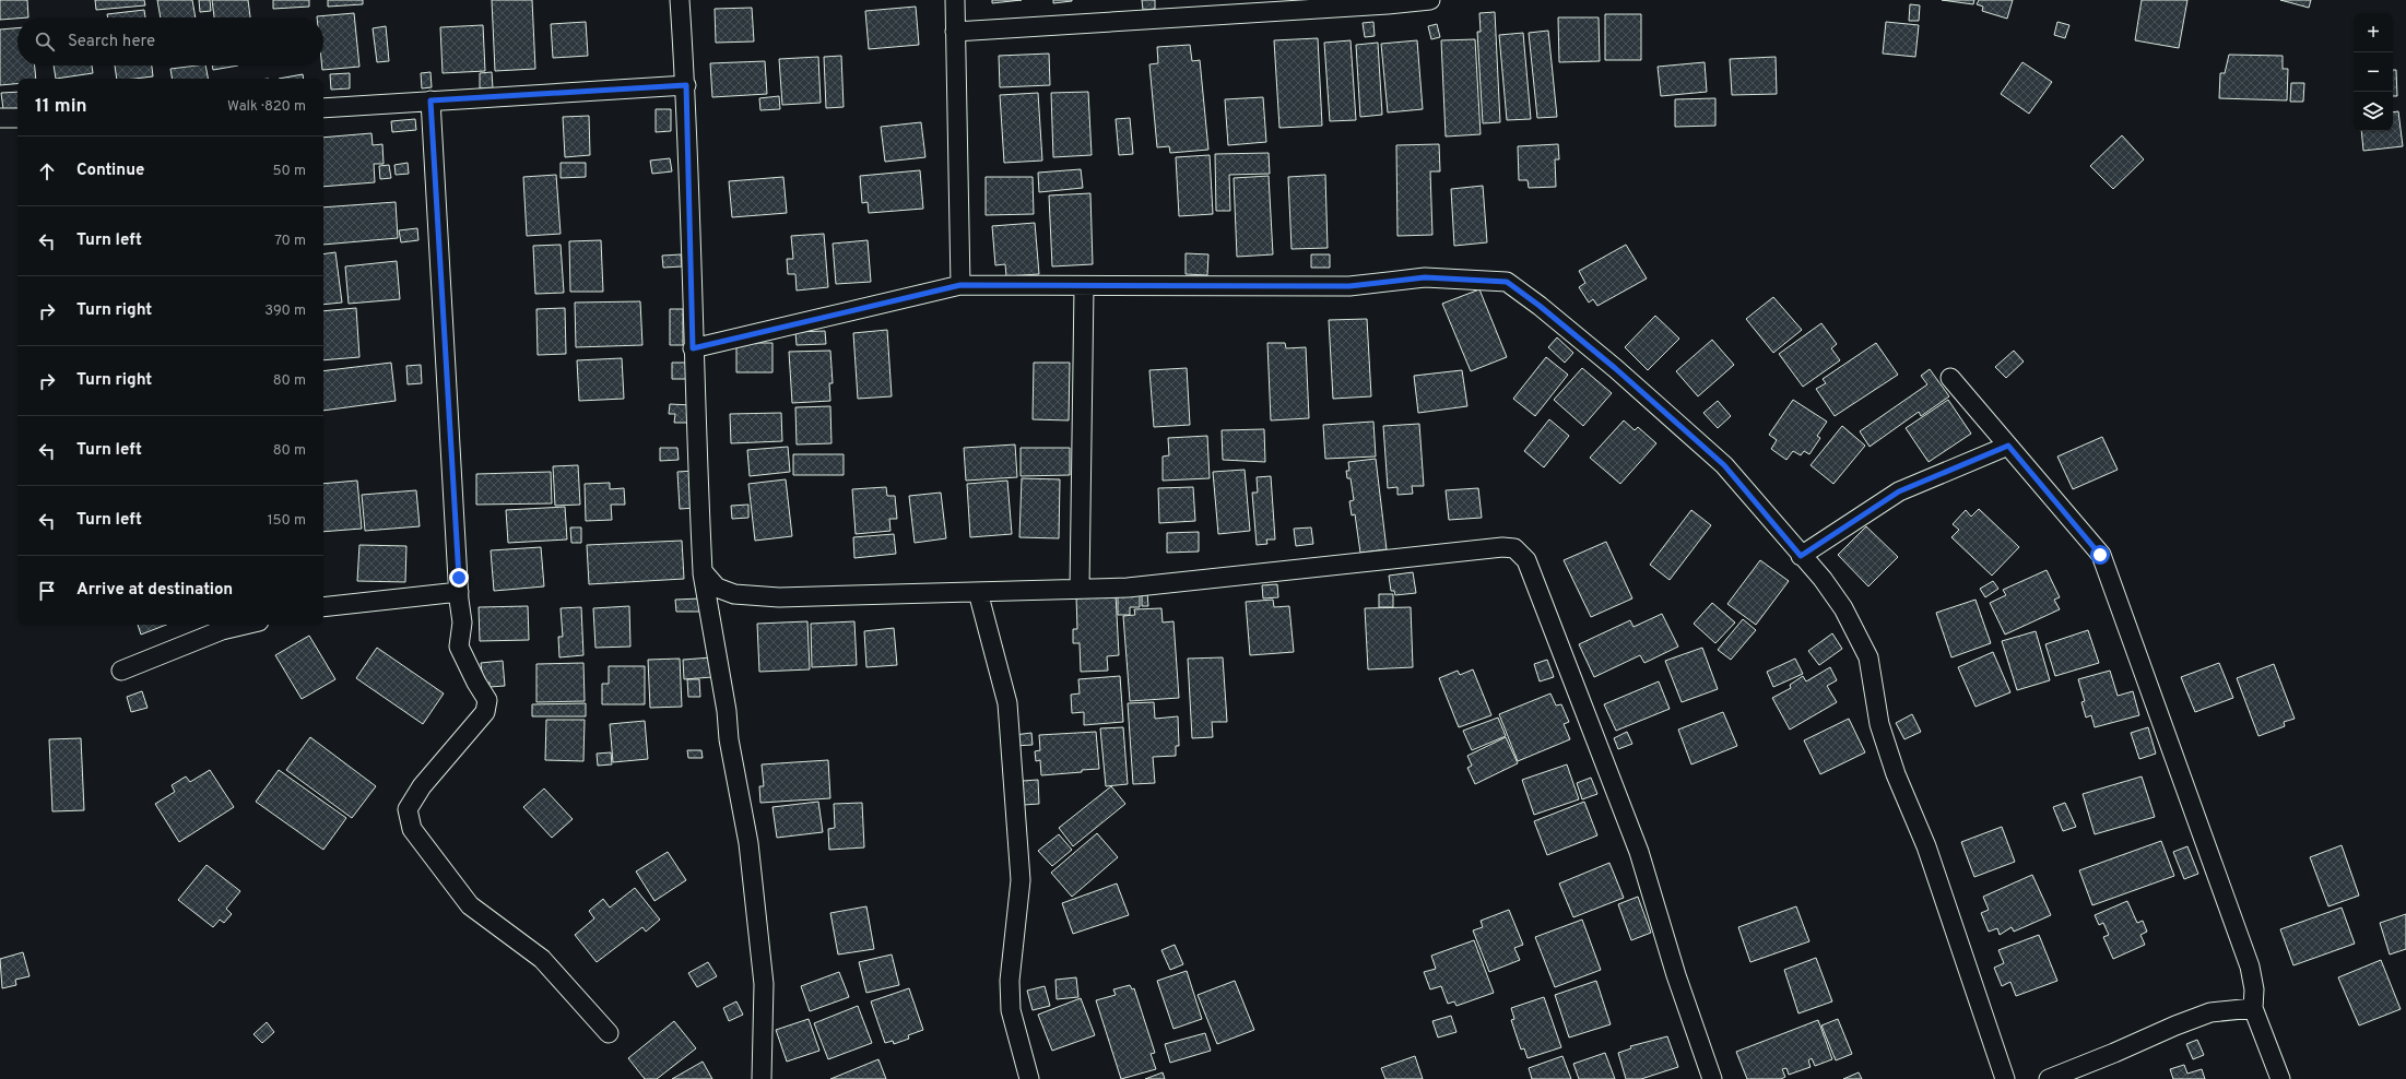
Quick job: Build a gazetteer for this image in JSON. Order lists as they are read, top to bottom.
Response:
{
  "page": {
    "map_buttons": ["+", "−"],
    "search": "Search here",
    "heading": ["11 min", "Walk · 820 m"],
    "list": [
      ["Continue", "50 m"],
      ["Turn left", "70 m"],
      ["Turn right", "390 m"],
      ["Turn right", "80 m"],
      ["Turn left", "80 m"],
      ["Turn left", "150 m"],
      "Arrive at destination"
    ]
  }
}
